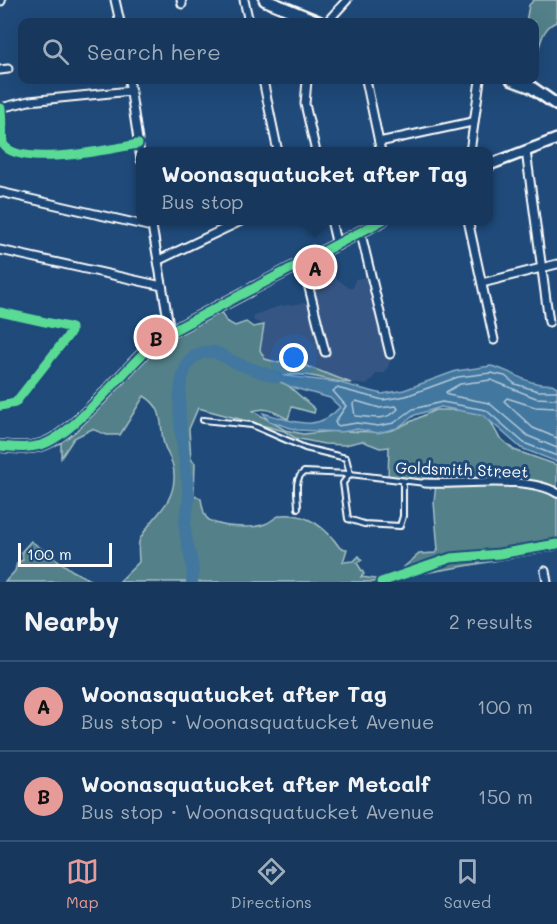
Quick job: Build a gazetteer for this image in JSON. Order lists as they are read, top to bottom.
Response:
{
  "streets": {
    "street": ["Goldsmith Street"]
  },
  "scale_bar": "100 m",
  "page": {
    "search": "Search here",
    "popup": ["Woonasquatucket after Tag", "Bus stop"],
    "pins": ["A", "B"],
    "scale": "100 m",
    "heading": ["Nearby", "2 results"],
    "list": [
      {
        "mark": "A",
        "name": "Woonasquatucket after Tag",
        "note": "Bus stop · Woonasquatucket Avenue",
        "value": "100 m"
      },
      {
        "mark": "B",
        "name": "Woonasquatucket after Metcalf",
        "note": "Bus stop · Woonasquatucket Avenue",
        "value": "150 m"
      }
    ],
    "nav": ["Map", "Directions", "Saved"]
  }
}
